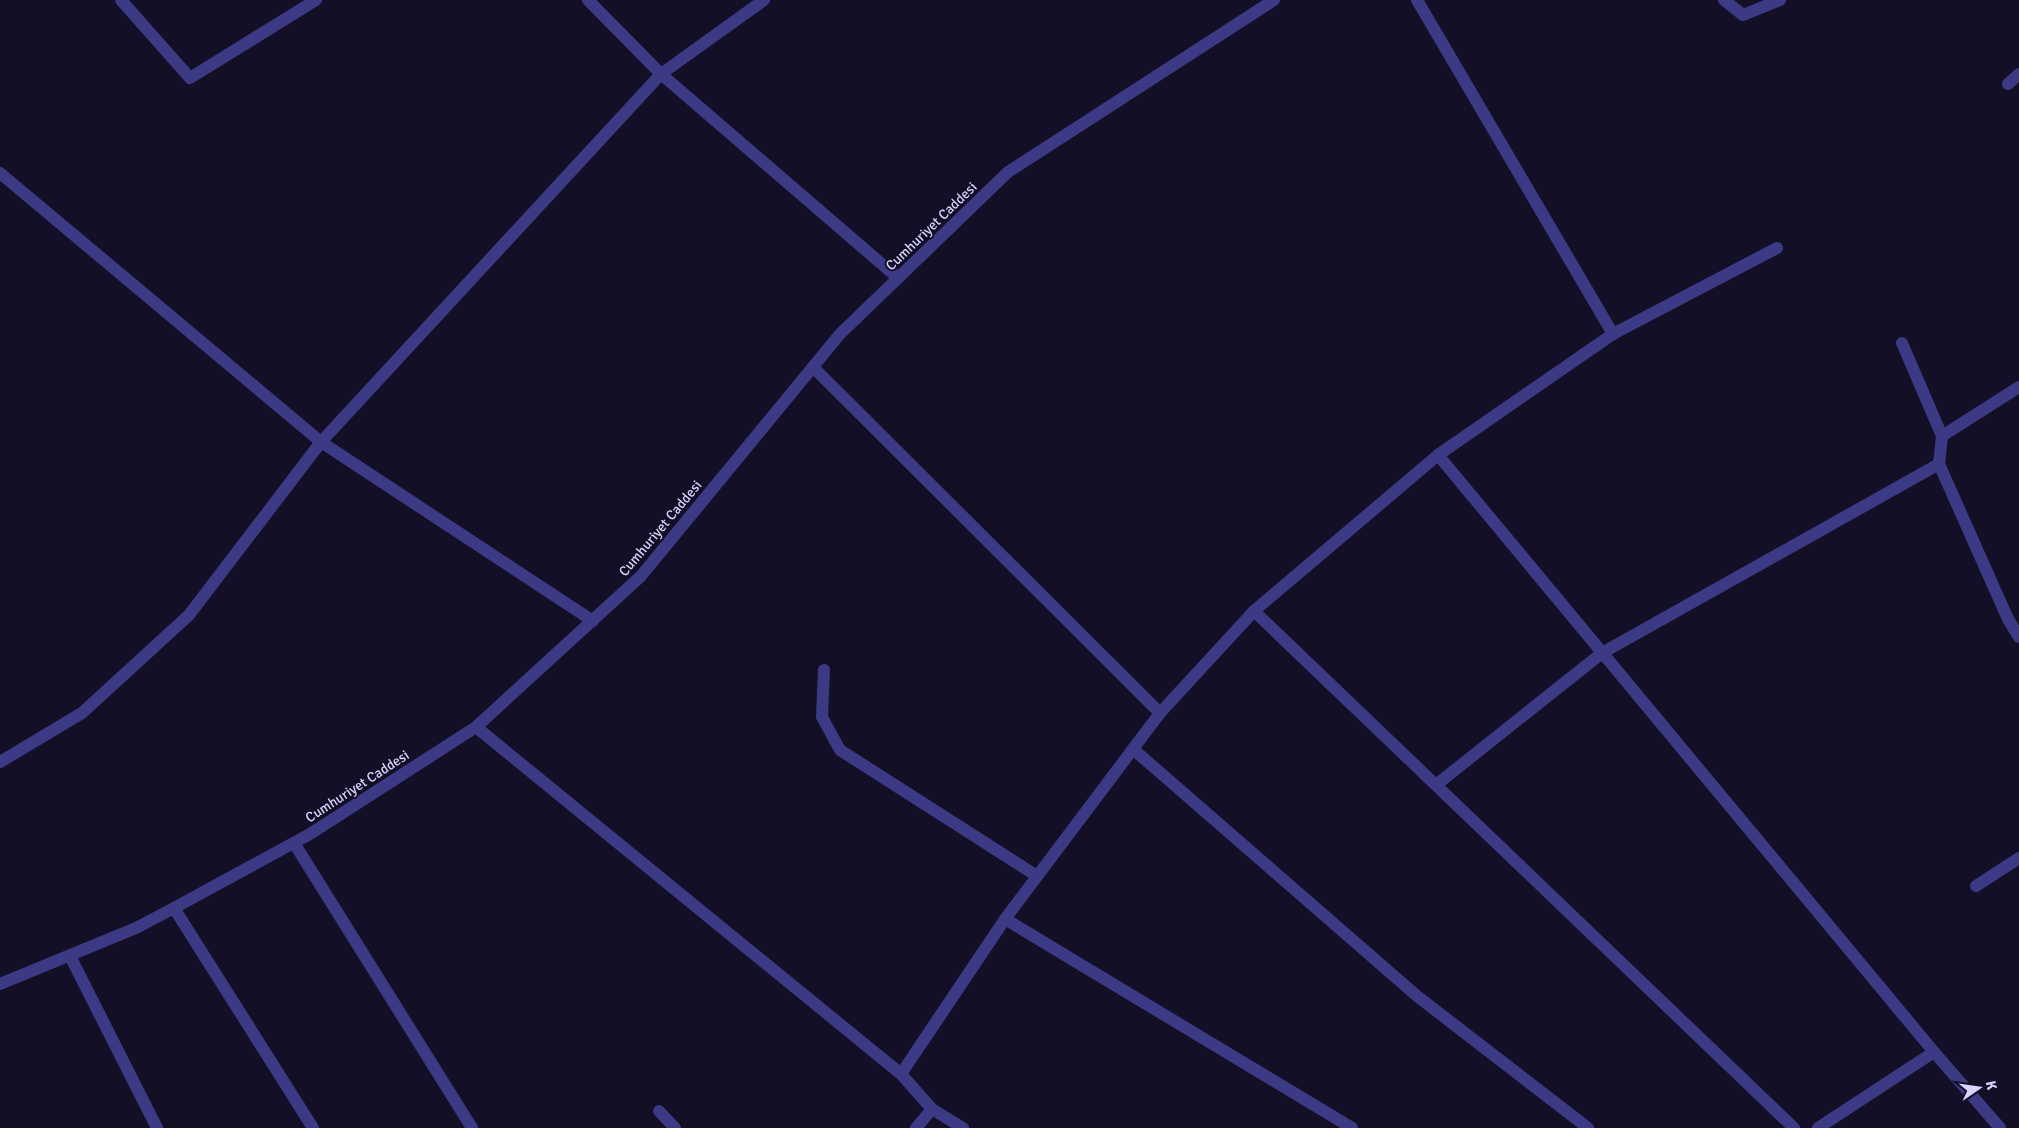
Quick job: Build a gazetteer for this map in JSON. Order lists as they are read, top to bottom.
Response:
{
  "streets": {
    "street": ["Cumhuriyet Caddesi"]
  },
  "north": "right"
}
